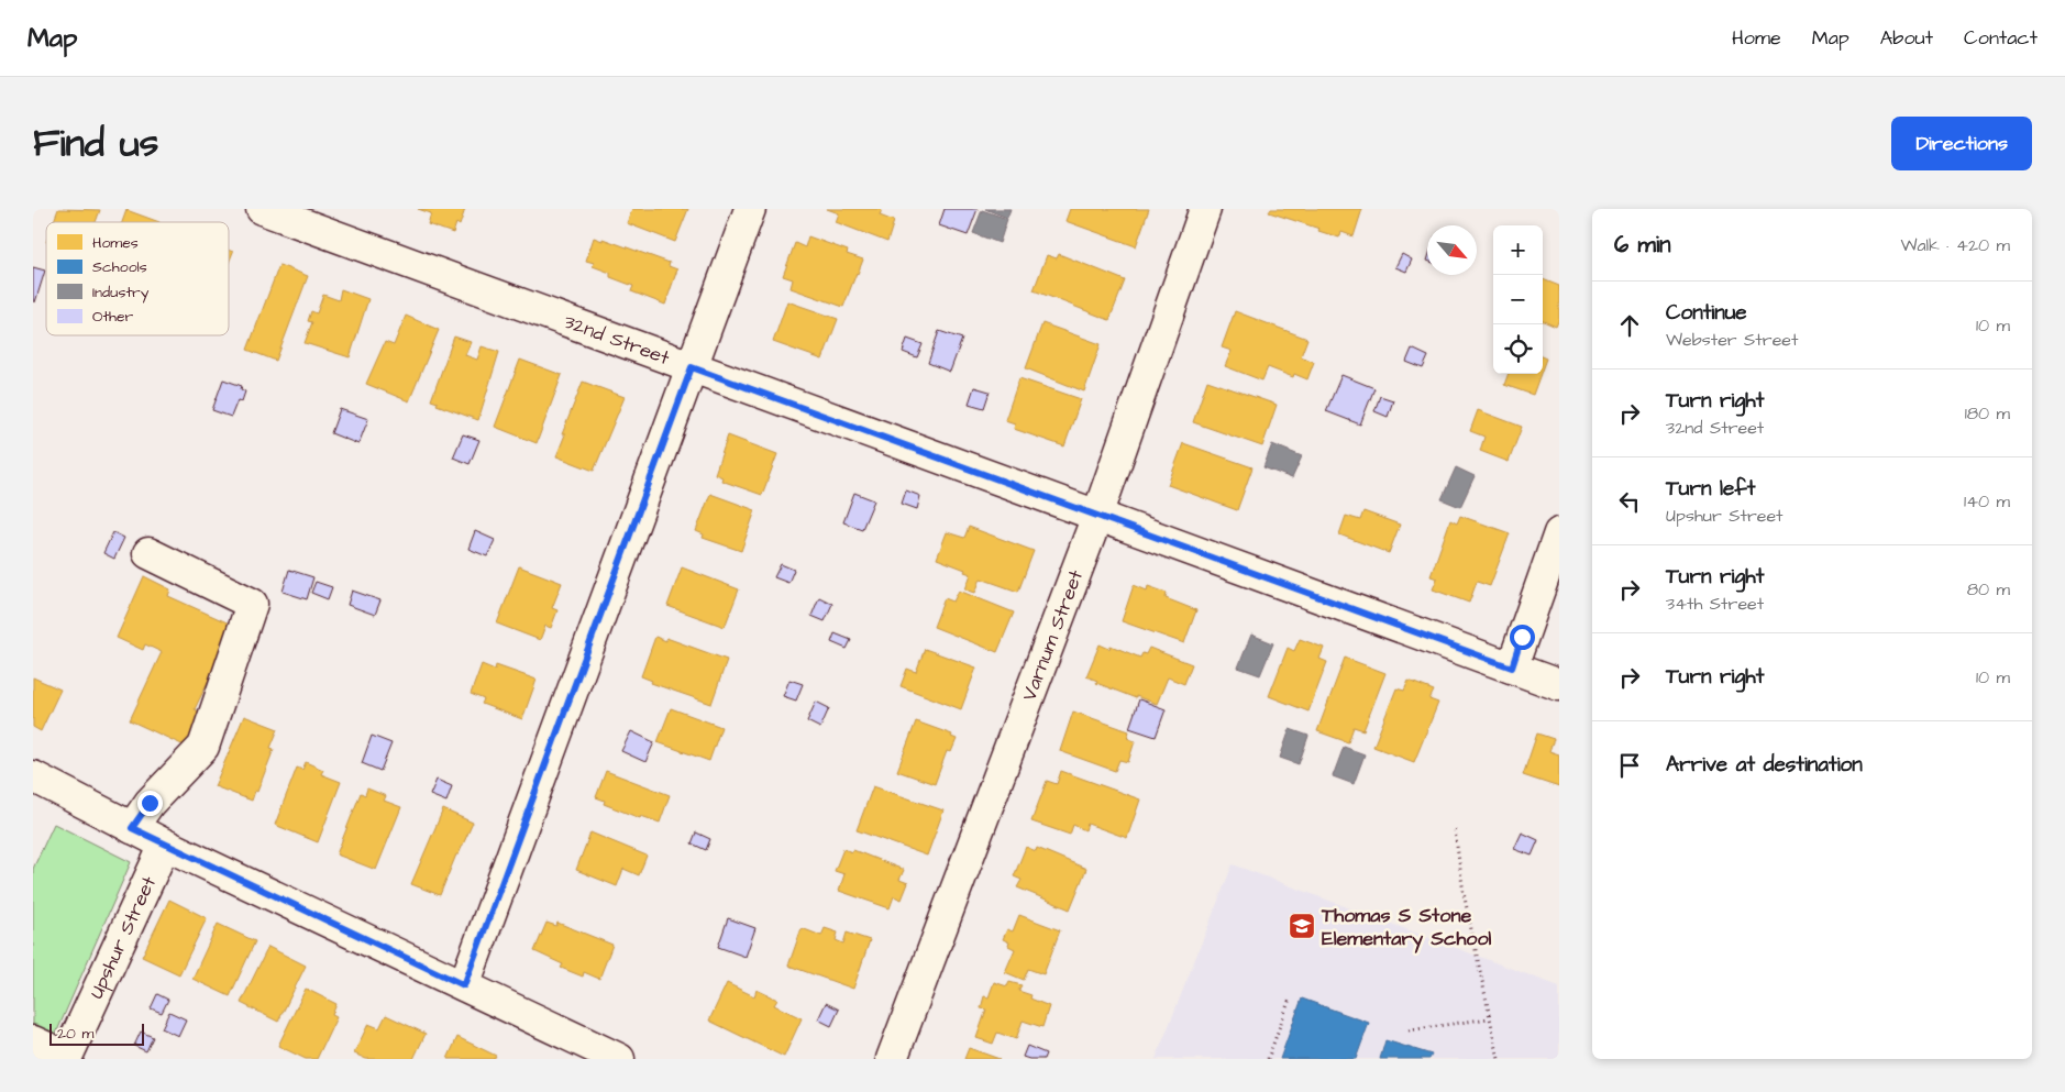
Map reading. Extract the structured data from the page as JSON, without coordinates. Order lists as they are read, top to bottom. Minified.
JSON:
{"streets":{"street":["32nd Street","Varnum Street","Upshur Street"]},"crossings":[["32nd Street","Varnum Street"]],"places":{"school or university":["Thomas S Stone Elementary School"]},"legend":["Homes","Schools","Industry","Other"],"scale_bar":"20 m","north":"bottom right","page":{"header":"Map","nav":["Home","Map","About","Contact"],"title":"Find us","buttons":"Directions","heading":["6 min","Walk · 420 m"],"map_buttons":["+","−"],"list":[["Continue","Webster Street","10 m"],["Turn right","32nd Street","180 m"],["Turn left","Upshur Street","140 m"],["Turn right","34th Street","80 m"],["Turn right","10 m"],"Arrive at destination"],"scale":"20 m"}}
